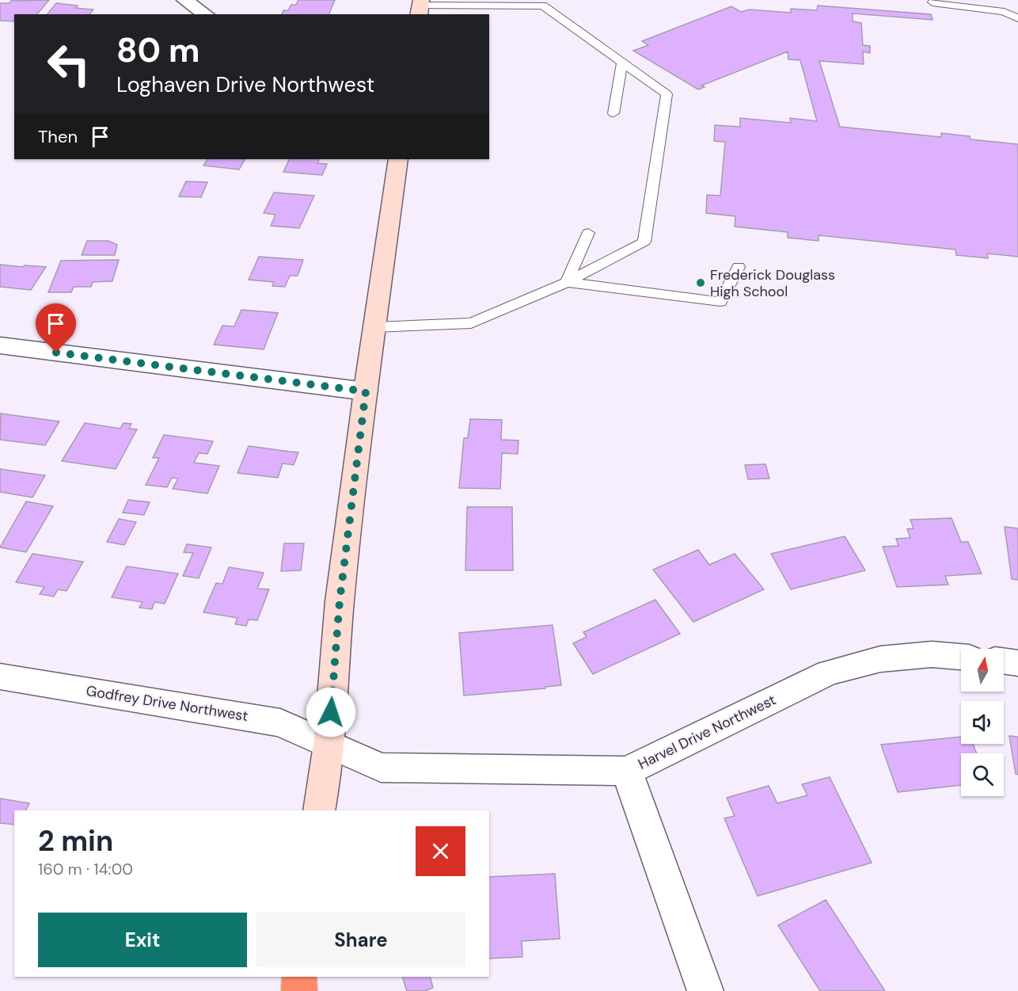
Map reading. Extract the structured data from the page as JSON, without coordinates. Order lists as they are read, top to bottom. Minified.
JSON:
{"streets":{"street":["Godfrey Drive Northwest","Harvel Drive Northwest"]},"crossings":[["Godfrey Drive Northwest","Harvel Drive Northwest"]],"places":["Frederick Douglass High School"],"north":"top","page":{"turn":["80 m","Loghaven Drive Northwest"],"then":"Then","heading":["2 min","160 m · 14:00"],"buttons":["Exit","Share"]}}
